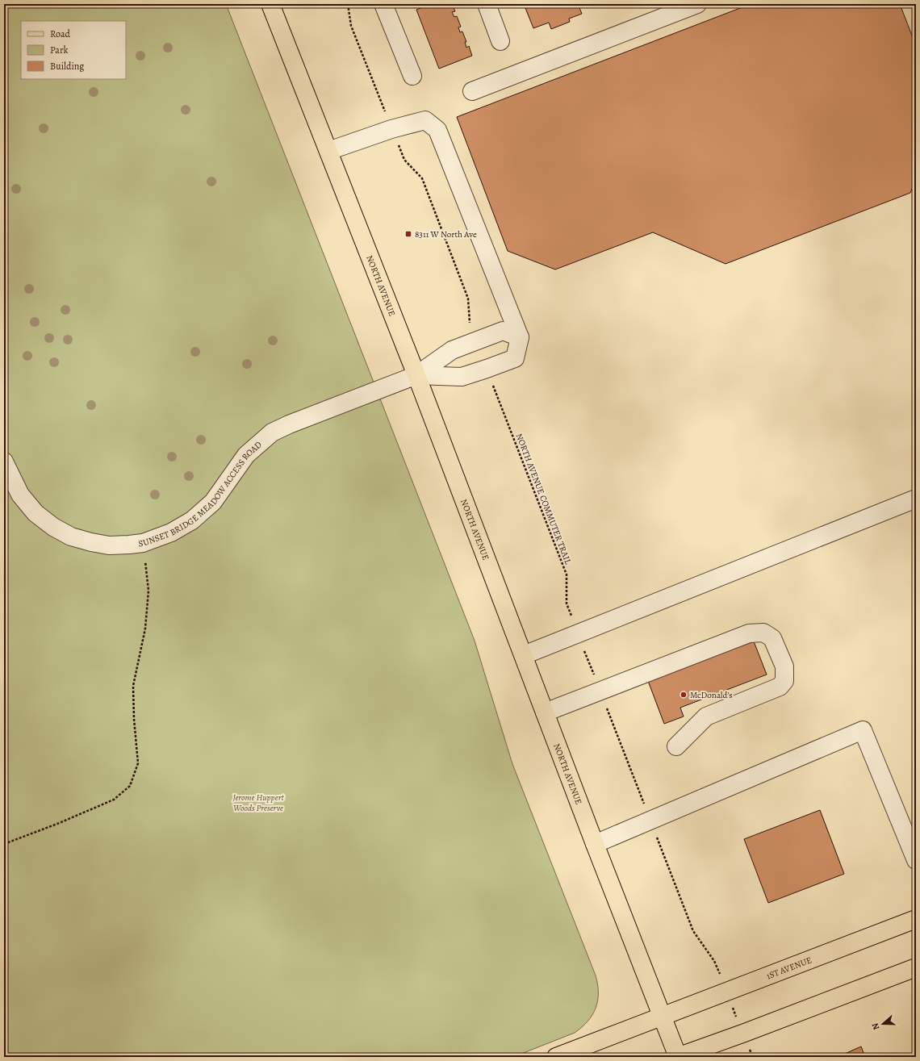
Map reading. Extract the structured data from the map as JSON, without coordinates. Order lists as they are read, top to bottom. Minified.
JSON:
{"streets":{"main road":["NORTH AVENUE","1ST AVENUE"],"lane":["SUNSET BRIDGE MEADOW ACCESS ROAD"],"path":["NORTH AVENUE COMMUTER TRAIL"]},"crossings":[["NORTH AVENUE","SUNSET BRIDGE MEADOW ACCESS ROAD"],["NORTH AVENUE","1ST AVENUE"]],"parks":["Jerome Huppert Woods Preserve"],"places":{"transit":["8311 W North Ave"],"other":["McDonald's"]},"legend":["Road","Park","Building"],"north":"left"}
